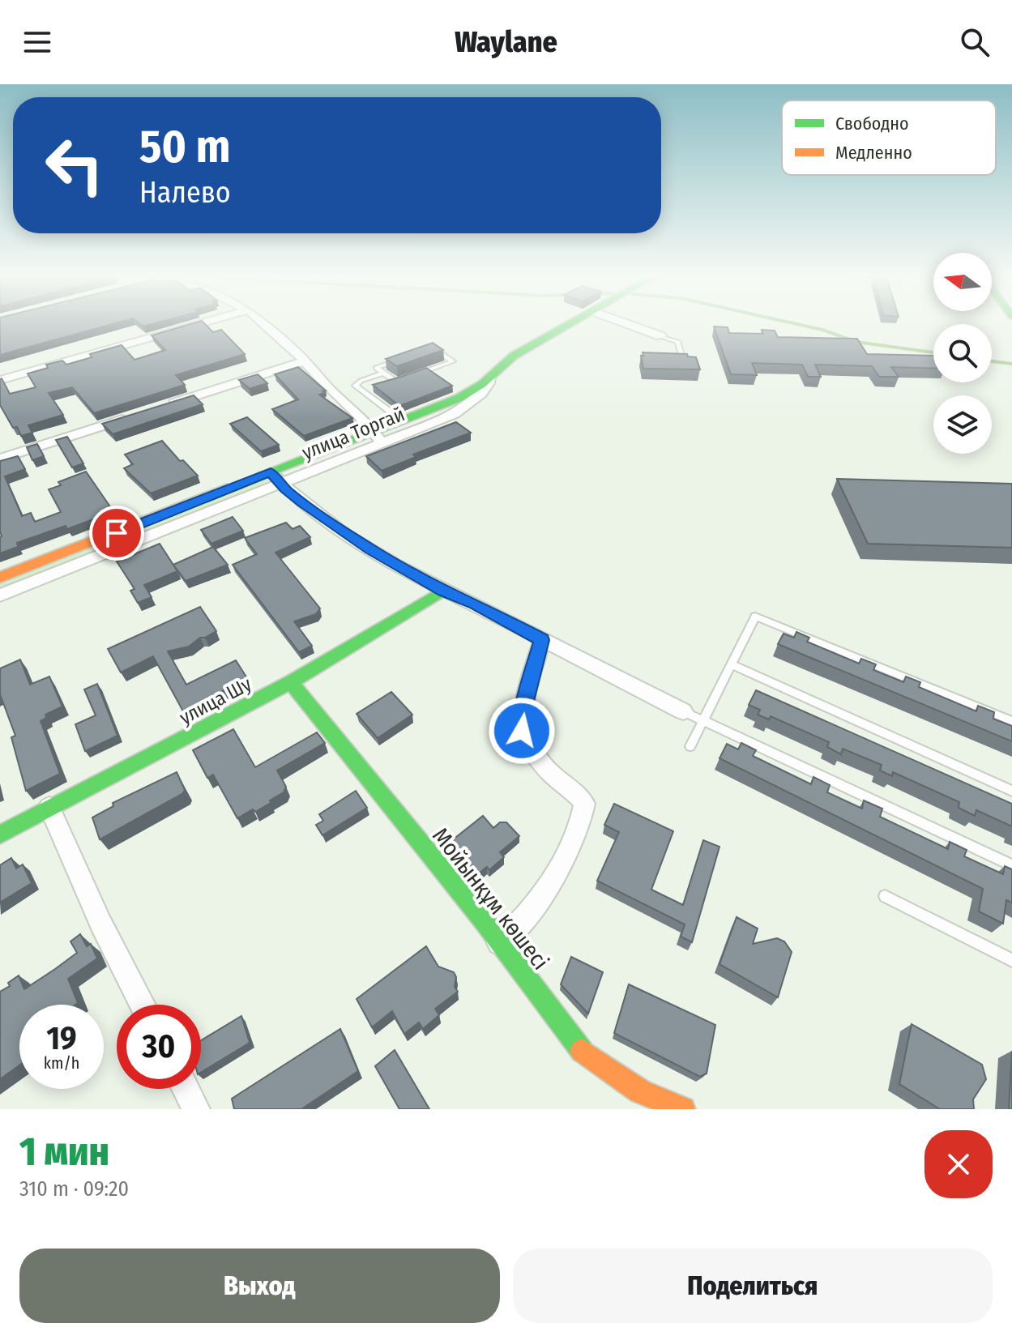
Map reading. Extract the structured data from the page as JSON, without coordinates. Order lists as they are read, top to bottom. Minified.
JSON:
{"streets":{"main road":["улица Торгай","улица Шу","Мойынқұм көшесі"]},"crossings":[["улица Шу","Мойынқұм көшесі"]],"legend":["Свободно","Медленно"],"north":"left","page":{"header":"Waylane","turn":["50 m","Налево"],"speed":"19 km/h","limit":"30","heading":["1 мин","310 m · 09:20"],"buttons":["Выход","Поделиться"]}}
